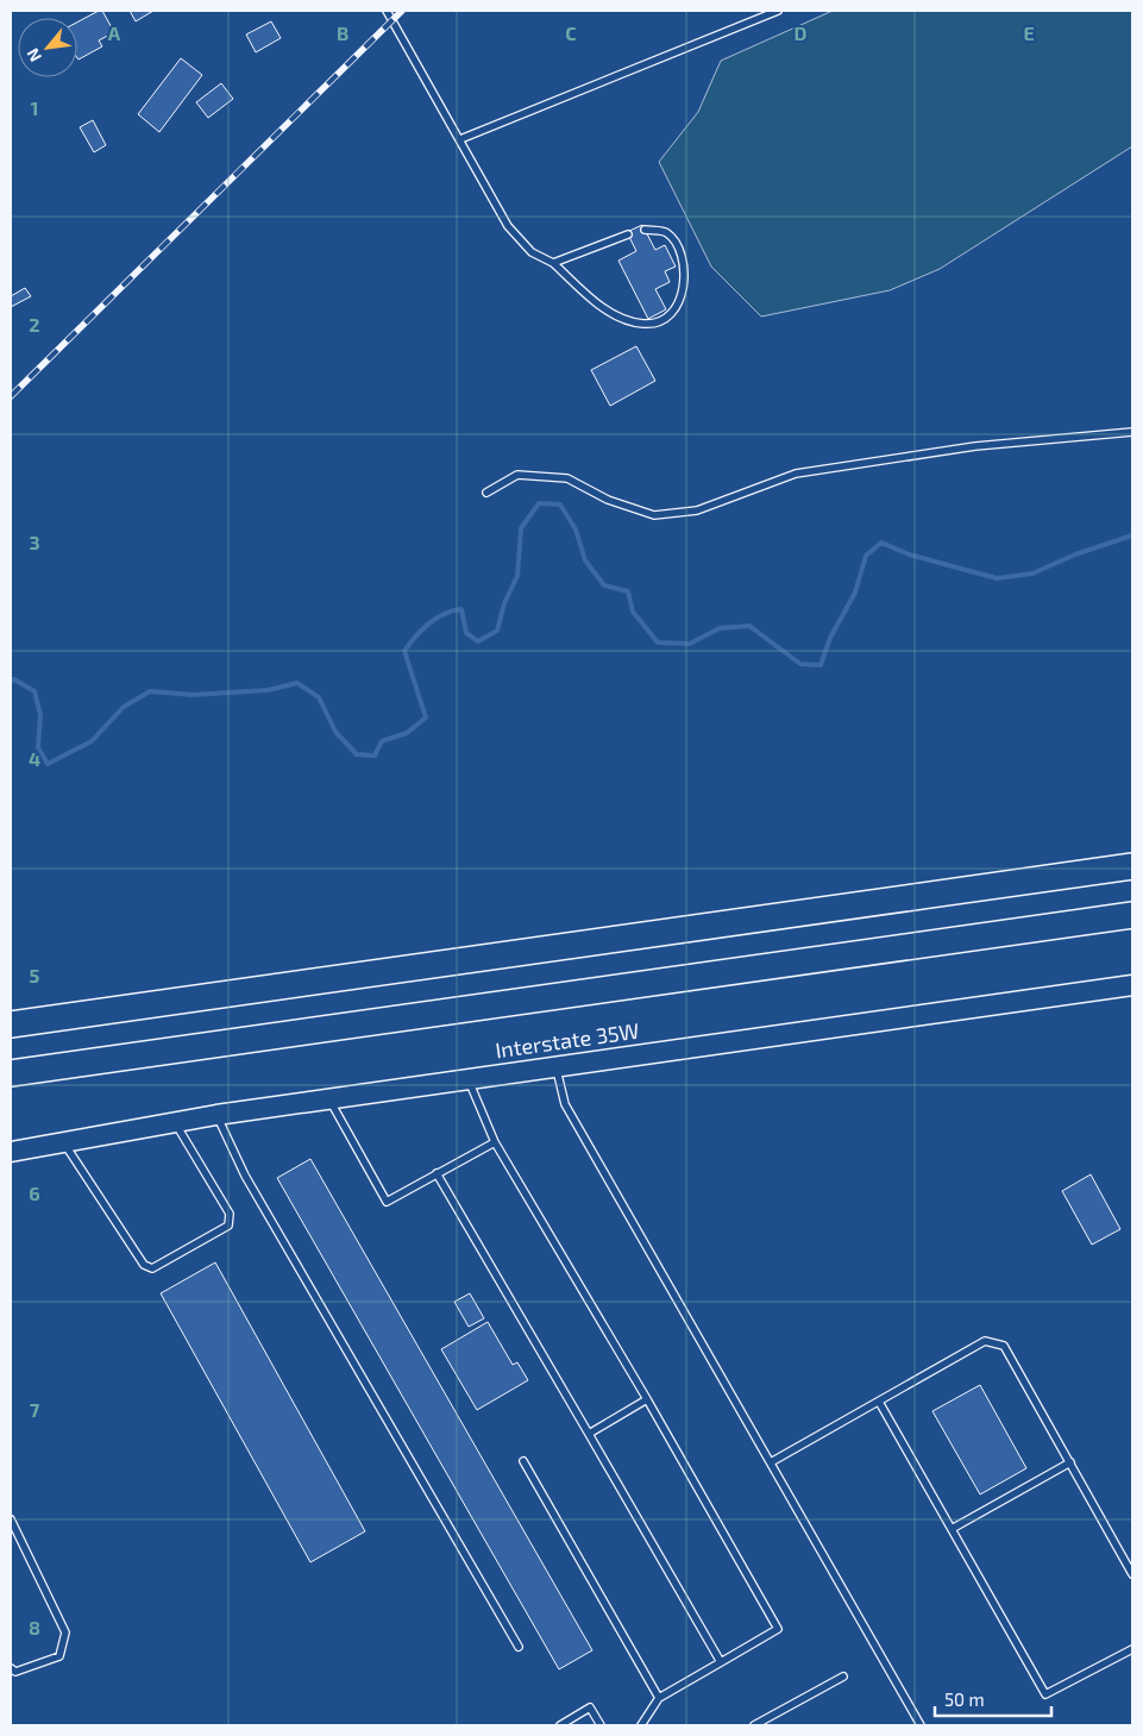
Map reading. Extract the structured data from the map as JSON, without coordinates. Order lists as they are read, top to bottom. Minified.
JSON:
{"streets":{"street":["Interstate 35W"]},"scale_bar":"50 m","north":"bottom left","grid":{"columns":["A","B","C","D","E"],"rows":["1","2","3","4","5","6","7","8"]}}
